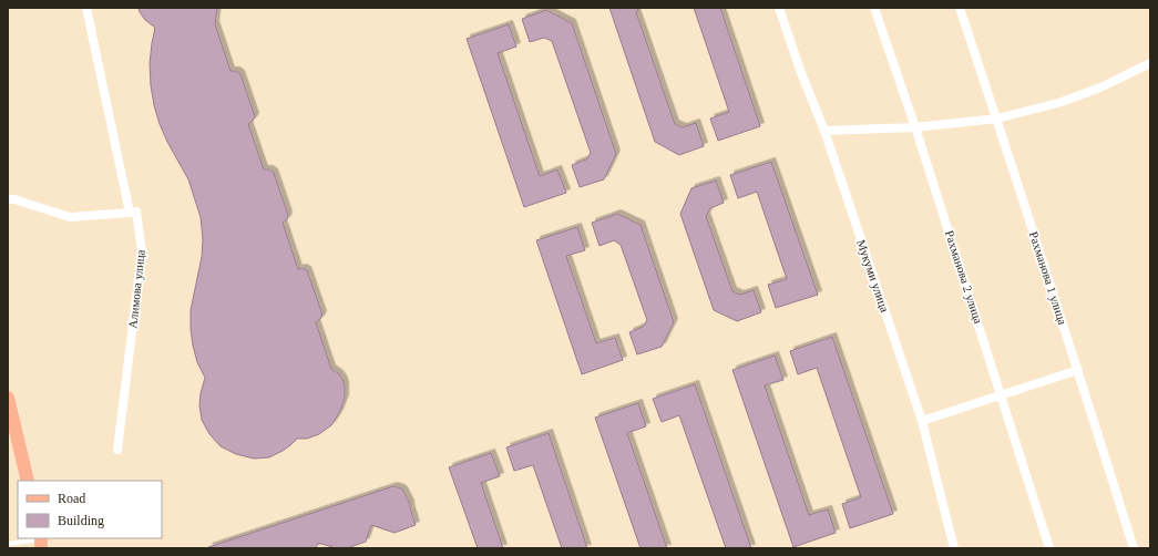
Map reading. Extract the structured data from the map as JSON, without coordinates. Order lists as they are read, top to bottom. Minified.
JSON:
{"streets":{"street":["Мукуми улица","Рахманова 2 улица","Рахманова 1 улица","Алимова улица"]},"legend":["Road","Building"]}
